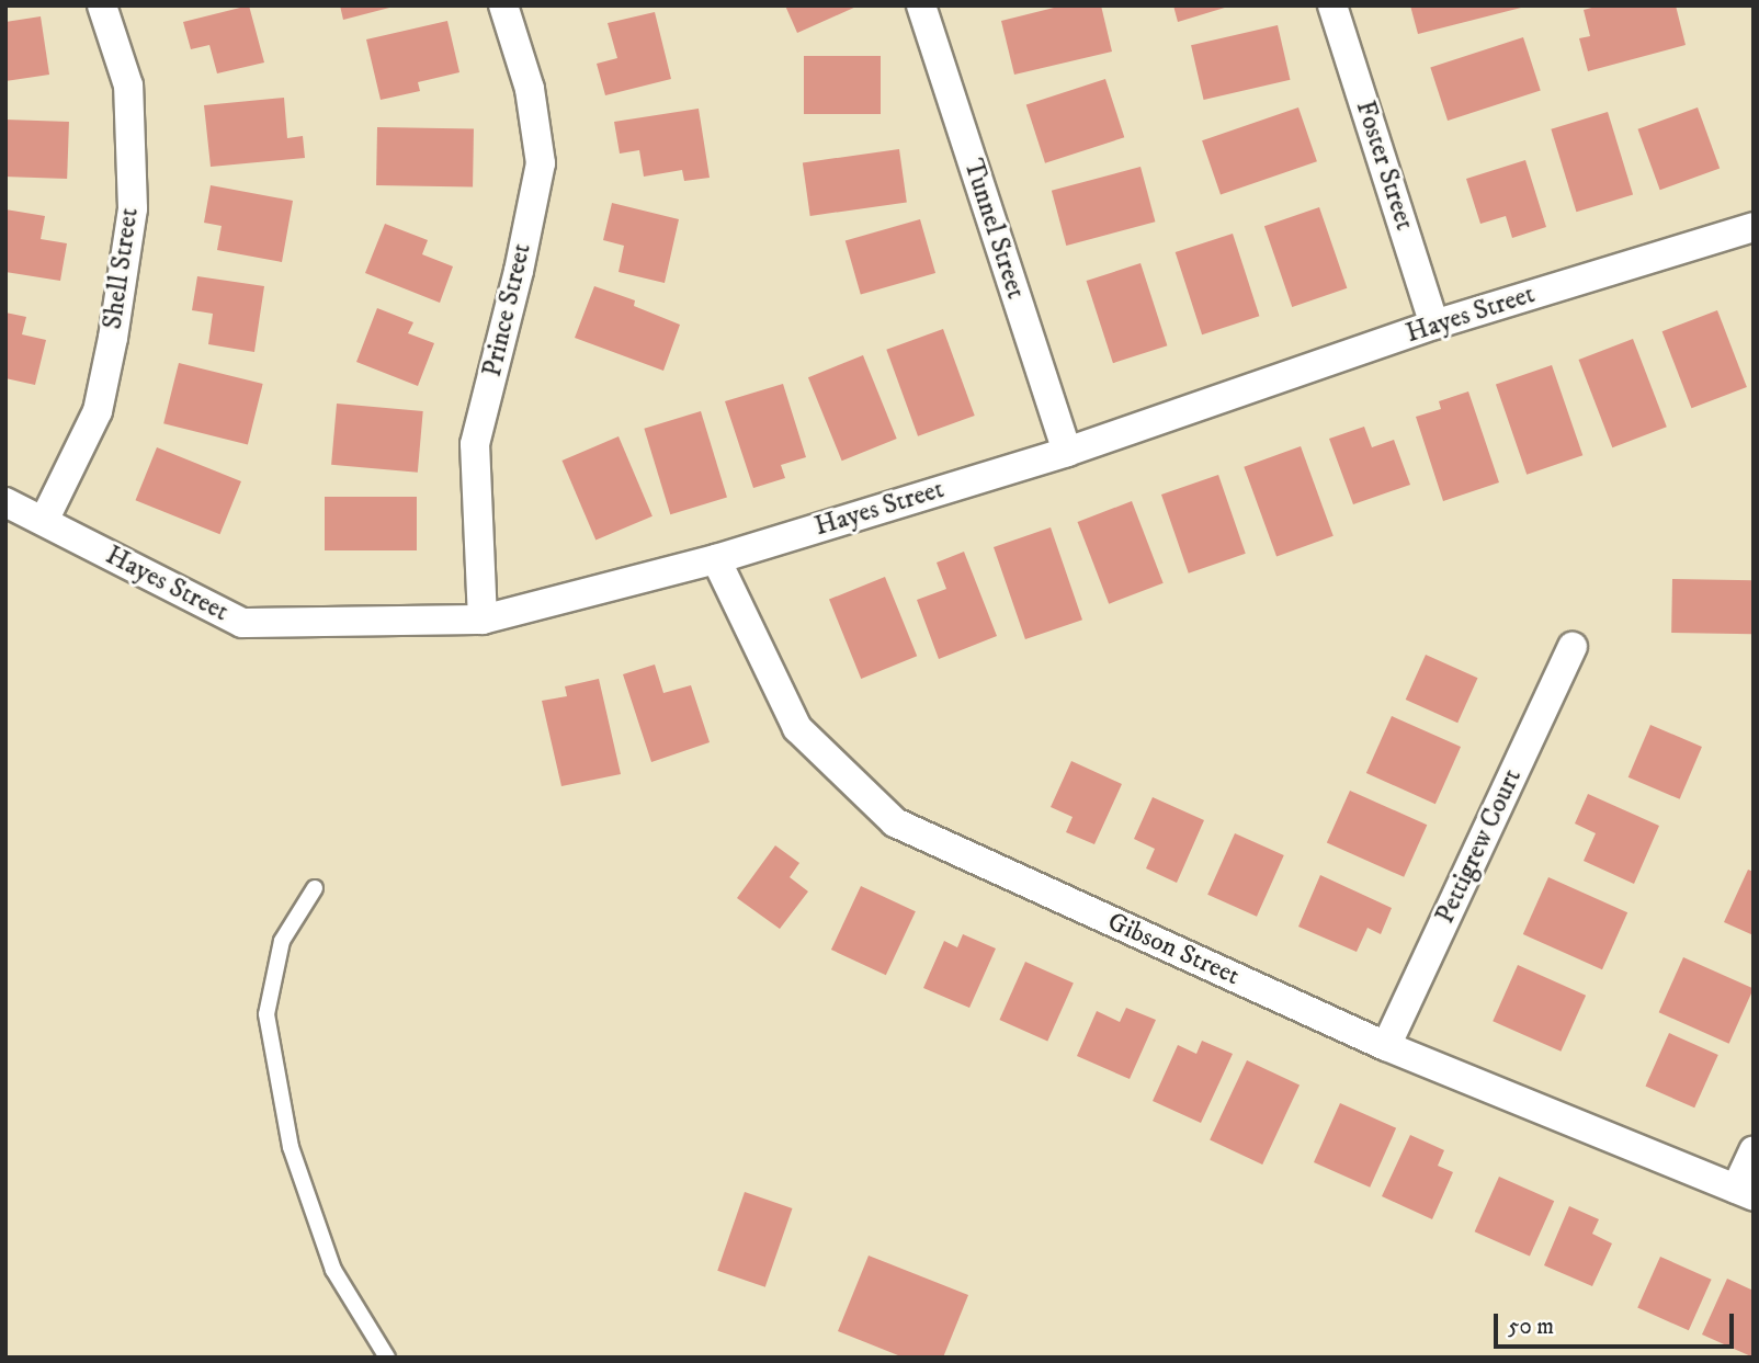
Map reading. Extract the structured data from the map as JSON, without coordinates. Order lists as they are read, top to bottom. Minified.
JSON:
{"streets":{"street":["Foster Street","Tunnel Street","Shell Street","Prince Street","Hayes Street","Pettigrew Court","Gibson Street"]},"crossings":[["Foster Street","Hayes Street"],["Tunnel Street","Hayes Street"],["Shell Street","Hayes Street"],["Prince Street","Hayes Street"],["Hayes Street","Gibson Street"],["Pettigrew Court","Gibson Street"]],"scale_bar":"50 m"}
